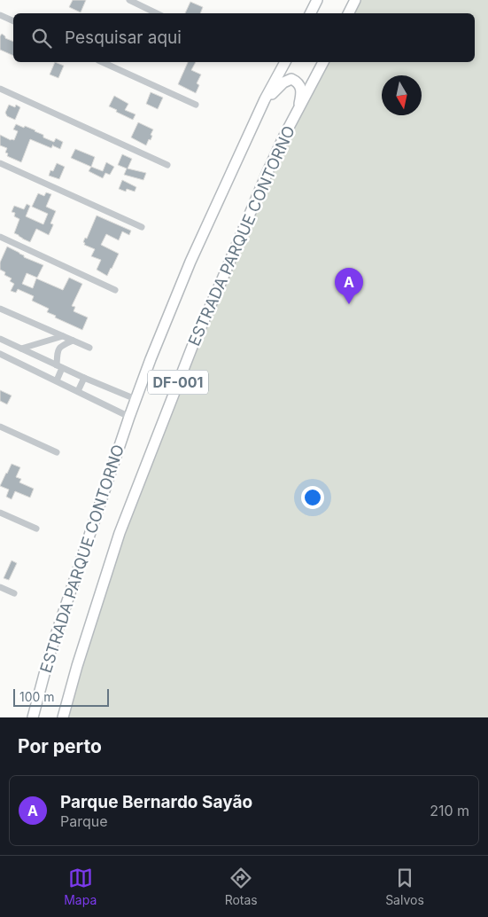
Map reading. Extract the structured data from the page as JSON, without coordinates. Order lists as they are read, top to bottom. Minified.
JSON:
{"streets":{"main road":["ESTRADA PARQUE CONTORNO","DF-001"]},"scale_bar":"100 m","north":"bottom","page":{"search":"Pesquisar aqui","pins":"A","scale":"100 m","heading":"Por perto","list":[{"mark":"A","name":"Parque Bernardo Sayão","note":"Parque","value":"210 m"}],"nav":["Mapa","Rotas","Salvos"]}}
